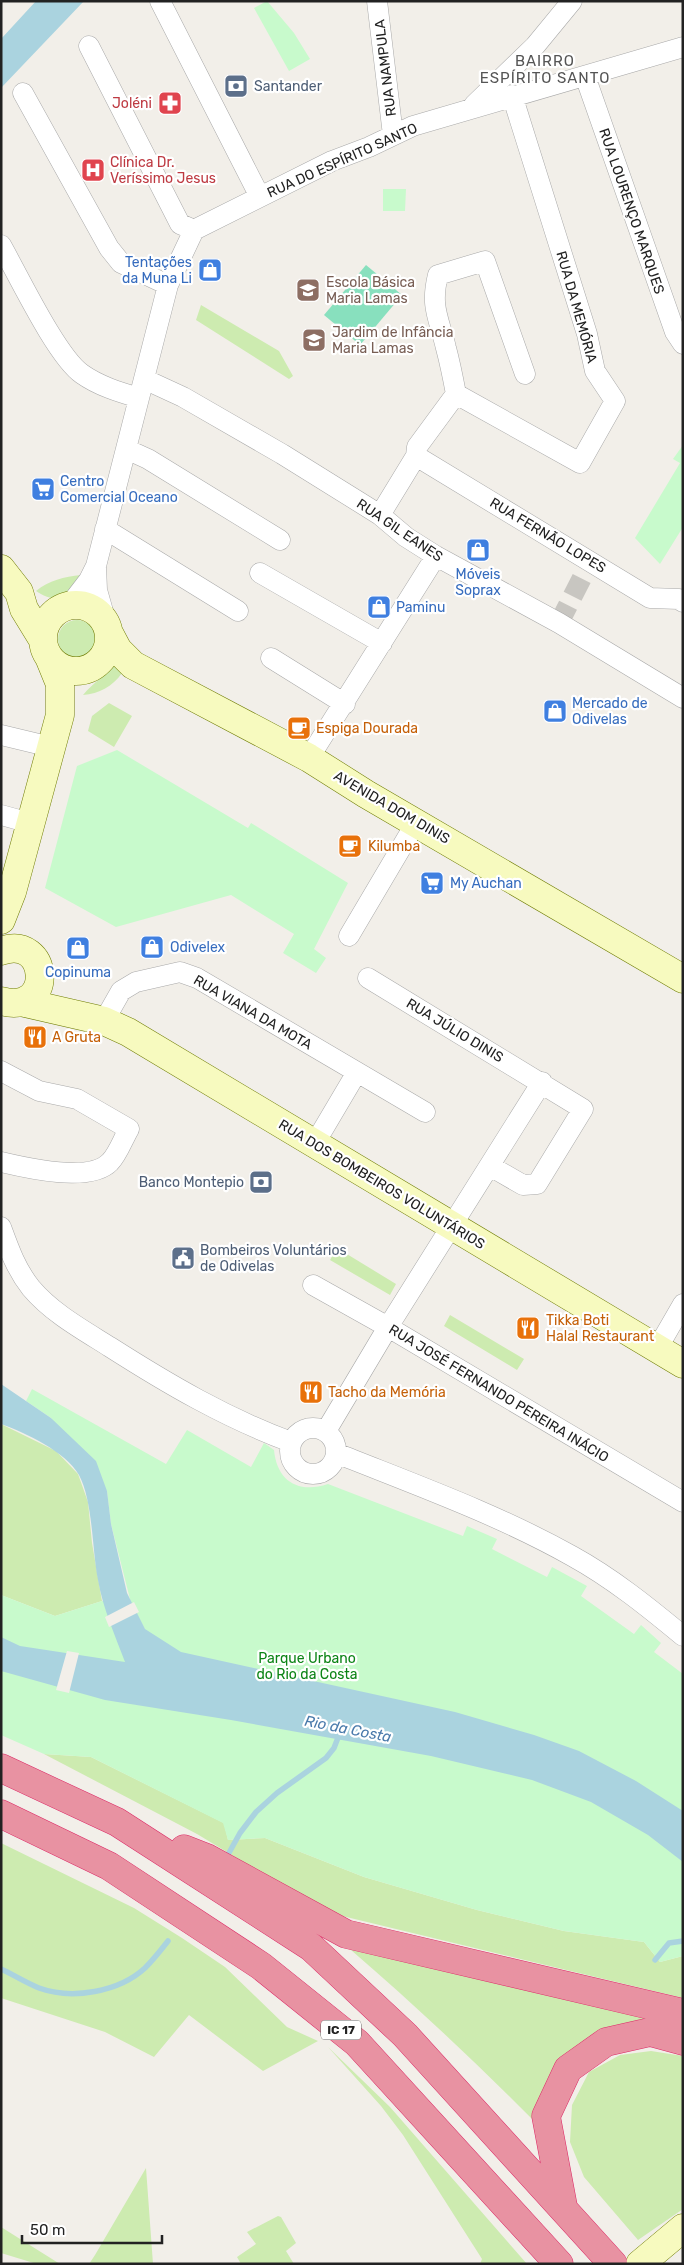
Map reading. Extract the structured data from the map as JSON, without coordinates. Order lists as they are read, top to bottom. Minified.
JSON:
{"streets":{"highway":["IC 17"],"street":["RUA NAMPULA","RUA DO ESPÍRITO SANTO","RUA LOURENÇO MARQUES","RUA DA MEMÓRIA","RUA GIL EANES","RUA FERNÃO LOPES","AVENIDA DOM DINIS","RUA VIANA DA MOTA","RUA JÚLIO DINIS","RUA DOS BOMBEIROS VOLUNTÁRIOS","RUA JOSÉ FERNANDO PEREIRA INÁCIO"]},"crossings":[["RUA NAMPULA","RUA DO ESPÍRITO SANTO"],["RUA DO ESPÍRITO SANTO","RUA LOURENÇO MARQUES"],["RUA DO ESPÍRITO SANTO","RUA DA MEMÓRIA"],["RUA VIANA DA MOTA","RUA DOS BOMBEIROS VOLUNTÁRIOS"]],"districts":["BAIRRO ESPÍRITO SANTO"],"water":["Rio da Costa"],"parks":["Parque Urbano do Rio da Costa"],"places":{"bank":["Santander","Banco Montepio"],"pharmacy":["Joléni"],"hospital":["Clínica Dr. Veríssimo Jesus"],"shop":["Tentações da Muna Li","Móveis Soprax","Paminu","Mercado de Odivelas","Odivelex","Copinuma"],"school or university":["Escola Básica Maria Lamas","Jardim de Infância Maria Lamas"],"supermarket":["Centro Comercial Oceano","My Auchan"],"cafe":["Espiga Dourada","Kilumba"],"restaurant":["A Gruta","Tikka Boti Halal Restaurant","Tacho da Memória"],"public building":["Bombeiros Voluntários de Odivelas"]},"scale_bar":"50 m"}
